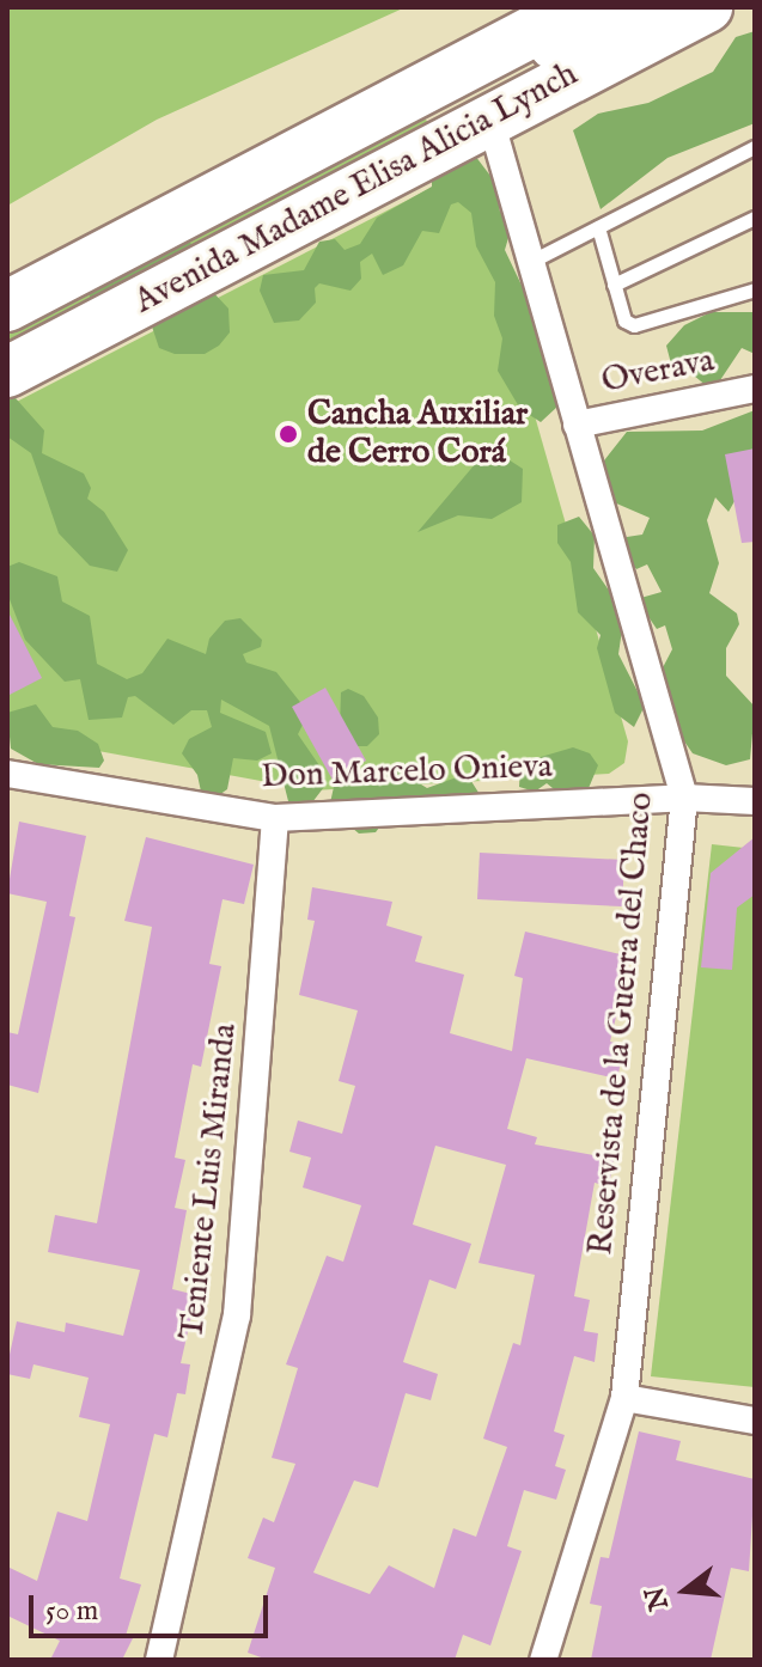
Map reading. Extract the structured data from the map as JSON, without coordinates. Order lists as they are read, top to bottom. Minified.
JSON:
{"streets":{"highway":["Avenida Madame Elisa Alicia Lynch"],"street":["Overava","Don Marcelo Onieva","Reservista de la Guerra del Chaco","Teniente Luis Miranda"]},"crossings":[["Avenida Madame Elisa Alicia Lynch","Reservista de la Guerra del Chaco"],["Overava","Reservista de la Guerra del Chaco"],["Don Marcelo Onieva","Reservista de la Guerra del Chaco"],["Don Marcelo Onieva","Teniente Luis Miranda"]],"places":["Cancha Auxiliar de Cerro Corá"],"scale_bar":"50 m","north":"left"}
